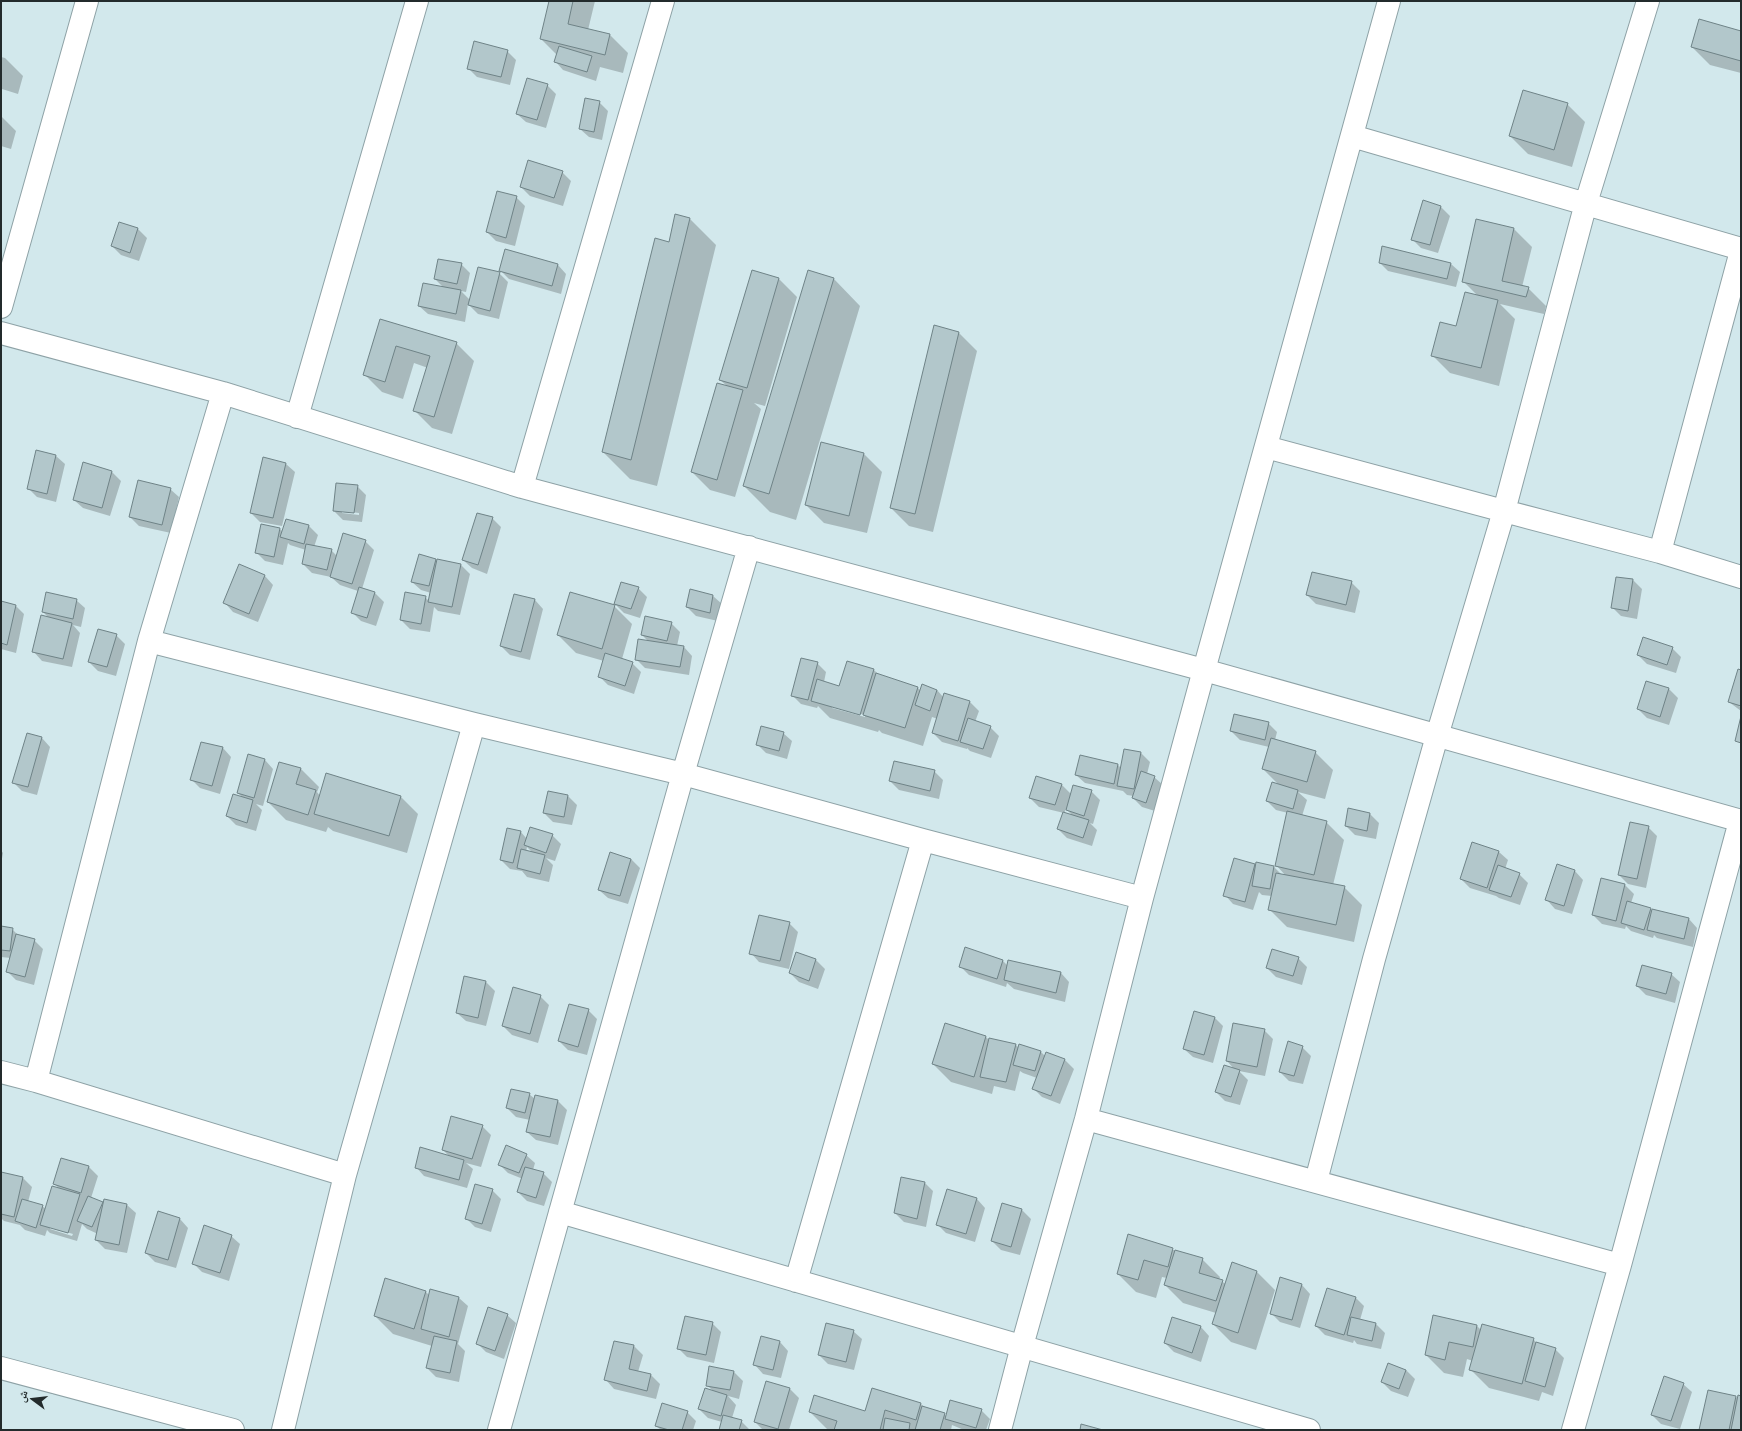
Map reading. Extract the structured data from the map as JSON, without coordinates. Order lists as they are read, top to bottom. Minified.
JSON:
{"north":"left"}
